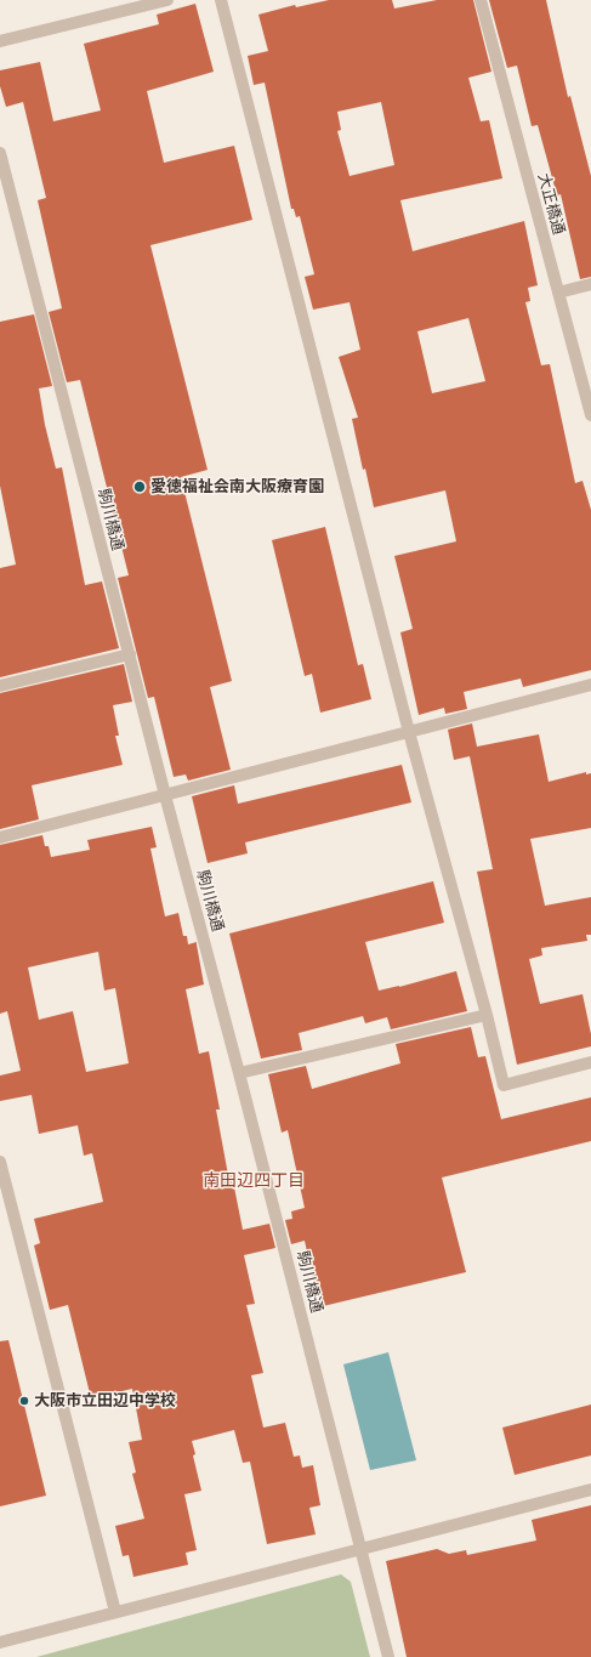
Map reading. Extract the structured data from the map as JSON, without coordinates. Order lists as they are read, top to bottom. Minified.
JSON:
{"streets":{"street":["大正橋通","駒川橋通"]},"districts":["南田辺四丁目"],"places":["愛徳福祉会南大阪療育園","大阪市立田辺中学校"]}
